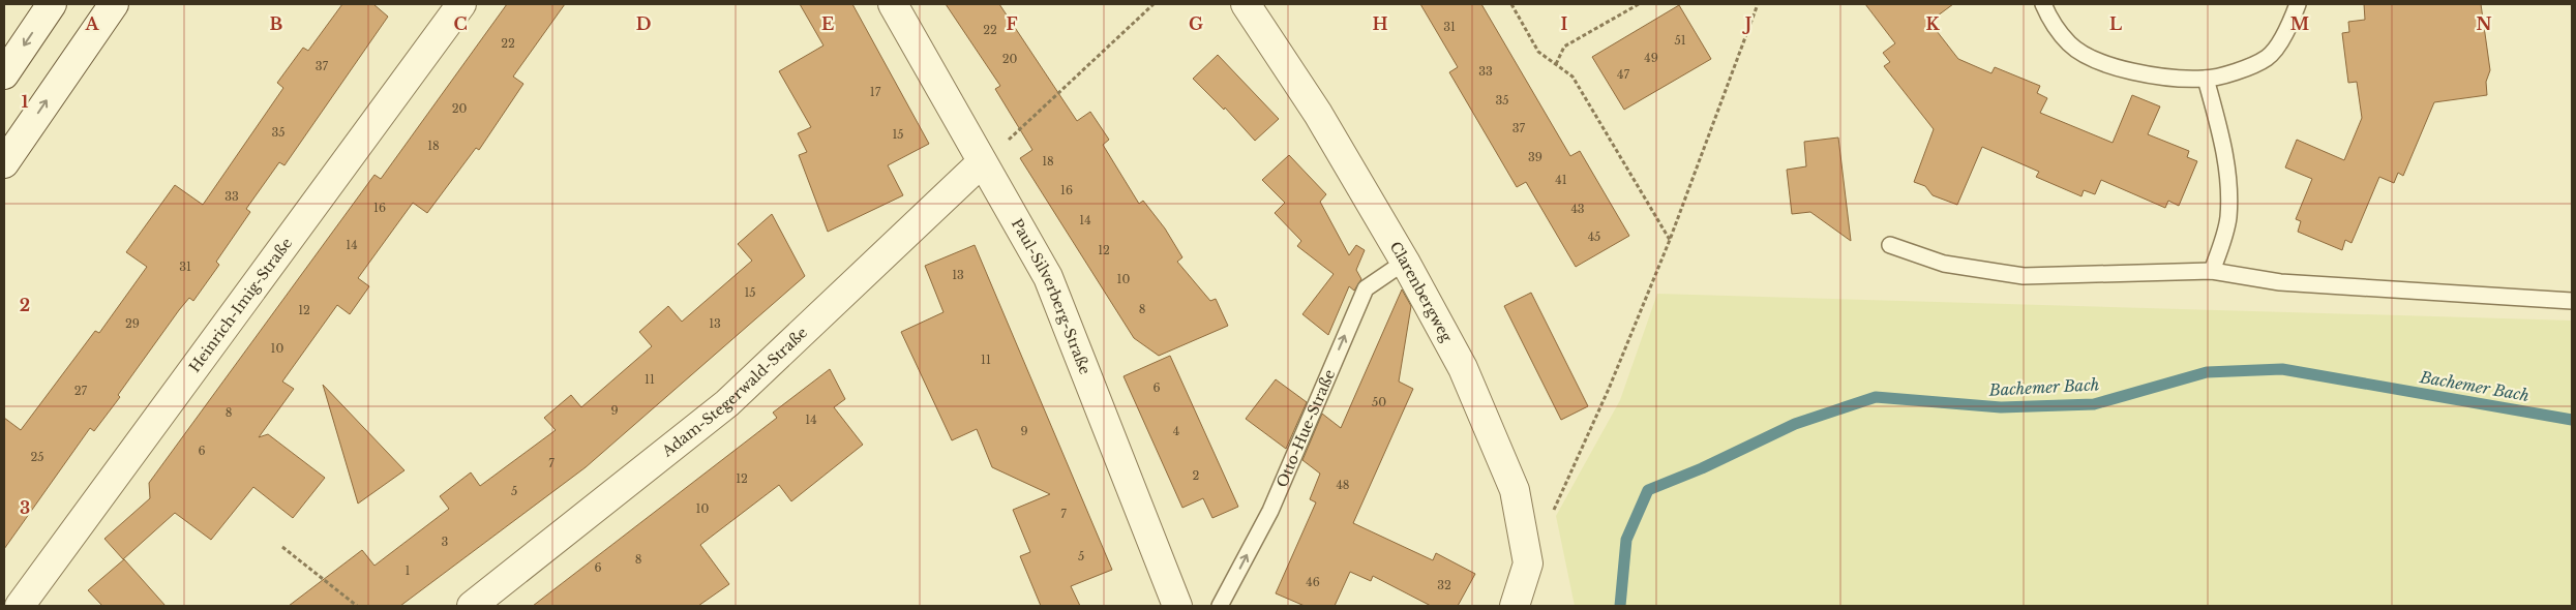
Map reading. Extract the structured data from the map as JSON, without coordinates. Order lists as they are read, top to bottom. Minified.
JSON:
{"streets":{"street":["Clarenbergweg","Paul-Silverberg-Straße","Heinrich-Imig-Straße","Adam-Stegerwald-Straße"],"lane":["Otto-Hue-Straße"]},"crossings":[["Clarenbergweg","Otto-Hue-Straße"],["Paul-Silverberg-Straße","Adam-Stegerwald-Straße"]],"one_way":["Otto-Hue-Straße"],"water":["Bachemer Bach"],"house_numbers":["31","22","51","22","49","20","37","33","47","17","35","20","37","35","15","18","39","18","41","16","33","16","43","14","45","14","12","31","13","10","15","8","12","29","13","10","11","11","6","27","50","9","8","14","9","4","6","25","7","2","12","48","5","10","7","3","5","8","6","1","46","32"],"grid":{"columns":["A","B","C","D","E","F","G","H","I","J","K","L","M","N"],"rows":["1","2","3"]}}
